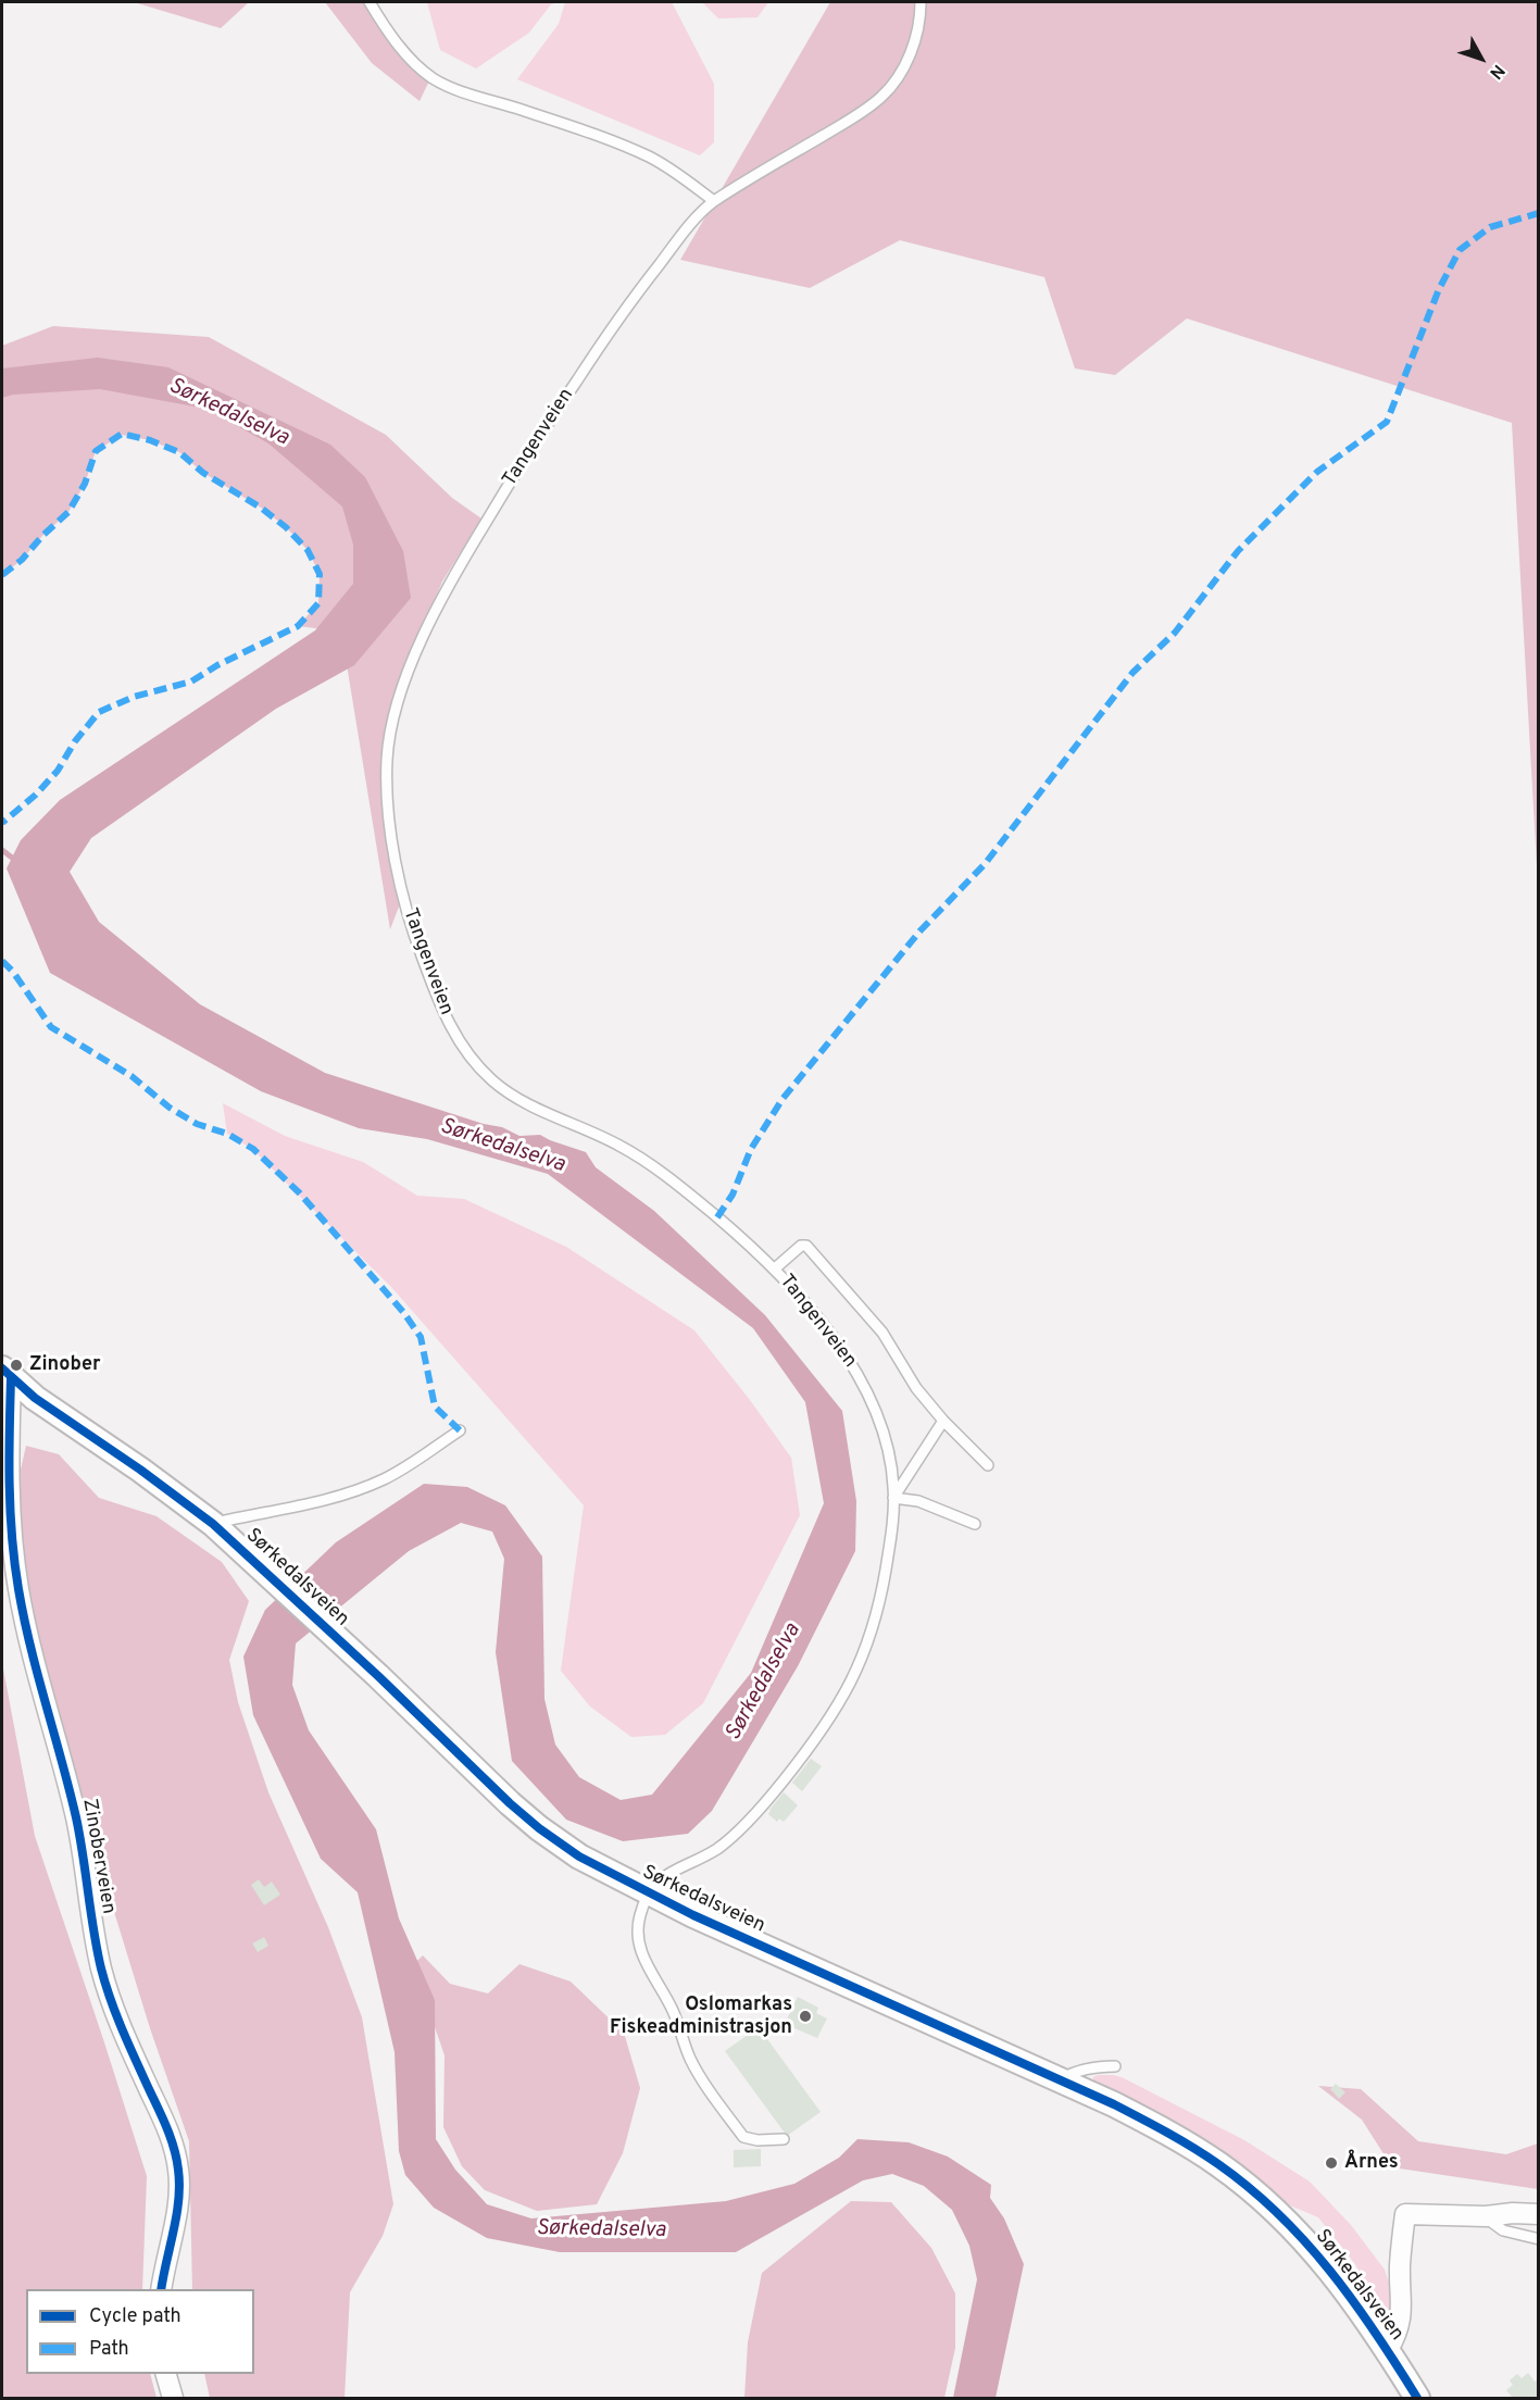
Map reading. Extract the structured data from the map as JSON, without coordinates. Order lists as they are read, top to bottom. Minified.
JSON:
{"streets":{"street":["Sørkedalsveien","Zinoberveien"],"lane":["Tangenveien"]},"crossings":[["Tangenveien","Sørkedalsveien"],["Sørkedalsveien","Zinoberveien"]],"water":["Sørkedalselva"],"places":["Zinober","Oslomarkas Fiskeadministrasjon","Årnes"],"legend":["Cycle path","Path"],"north":"bottom right"}
